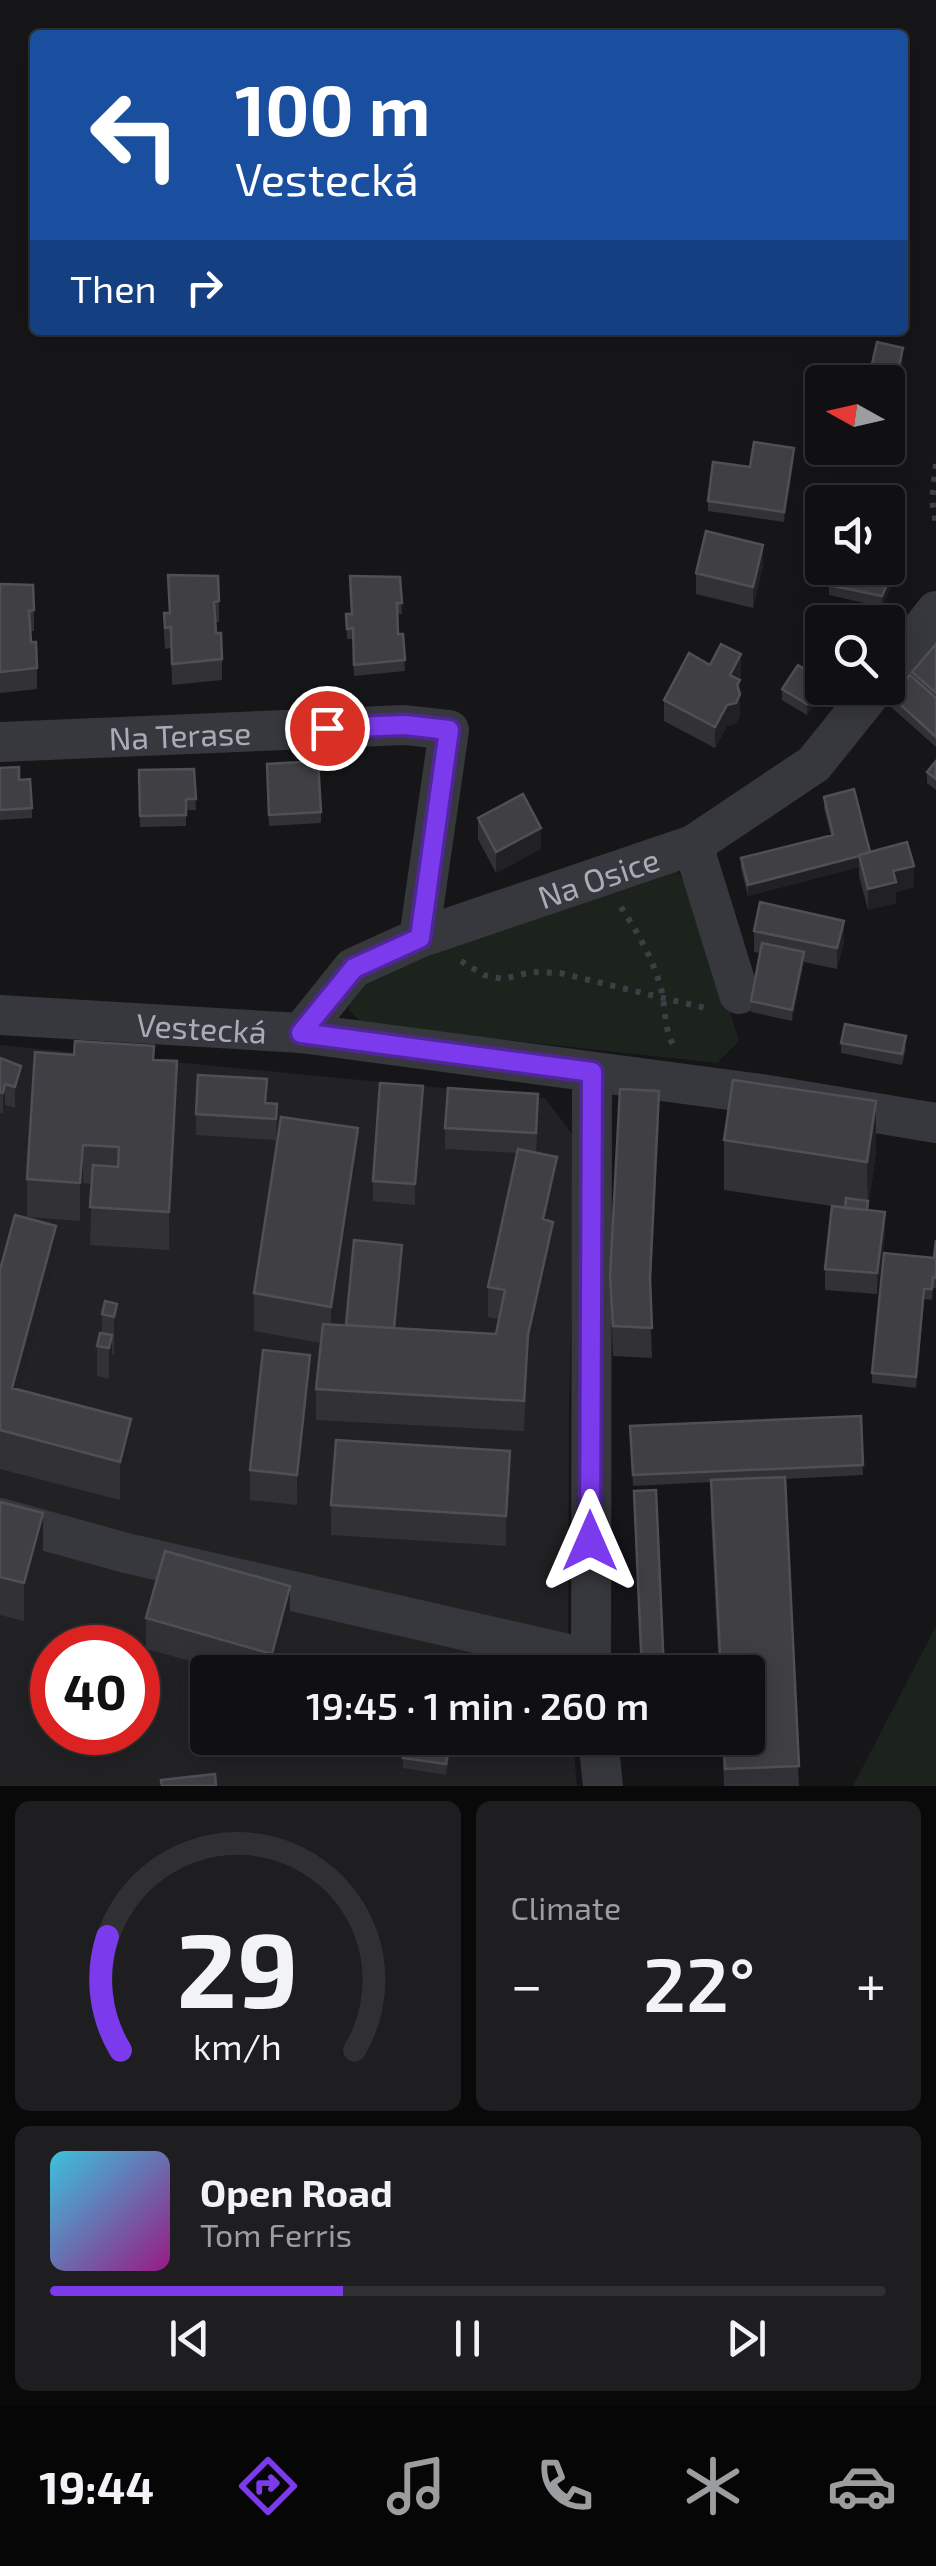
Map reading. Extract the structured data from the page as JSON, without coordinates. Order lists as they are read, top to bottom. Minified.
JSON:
{"streets":{"street":["Na Terase","Na Osice","Vestecká"]},"crossings":[["Na Terase","Na Osice"],["Na Osice","Vestecká"]],"north":"left","page":{"turn":["100 m","Vestecká"],"then":"Then","limit":"40","trip":"19:45 · 1 min · 260 m","tile":"Climate","heat":["−","22°","+"],"song":["Open Road","Tom Ferris"],"tabs":"19:44","gauge":["29","km/h"]}}
